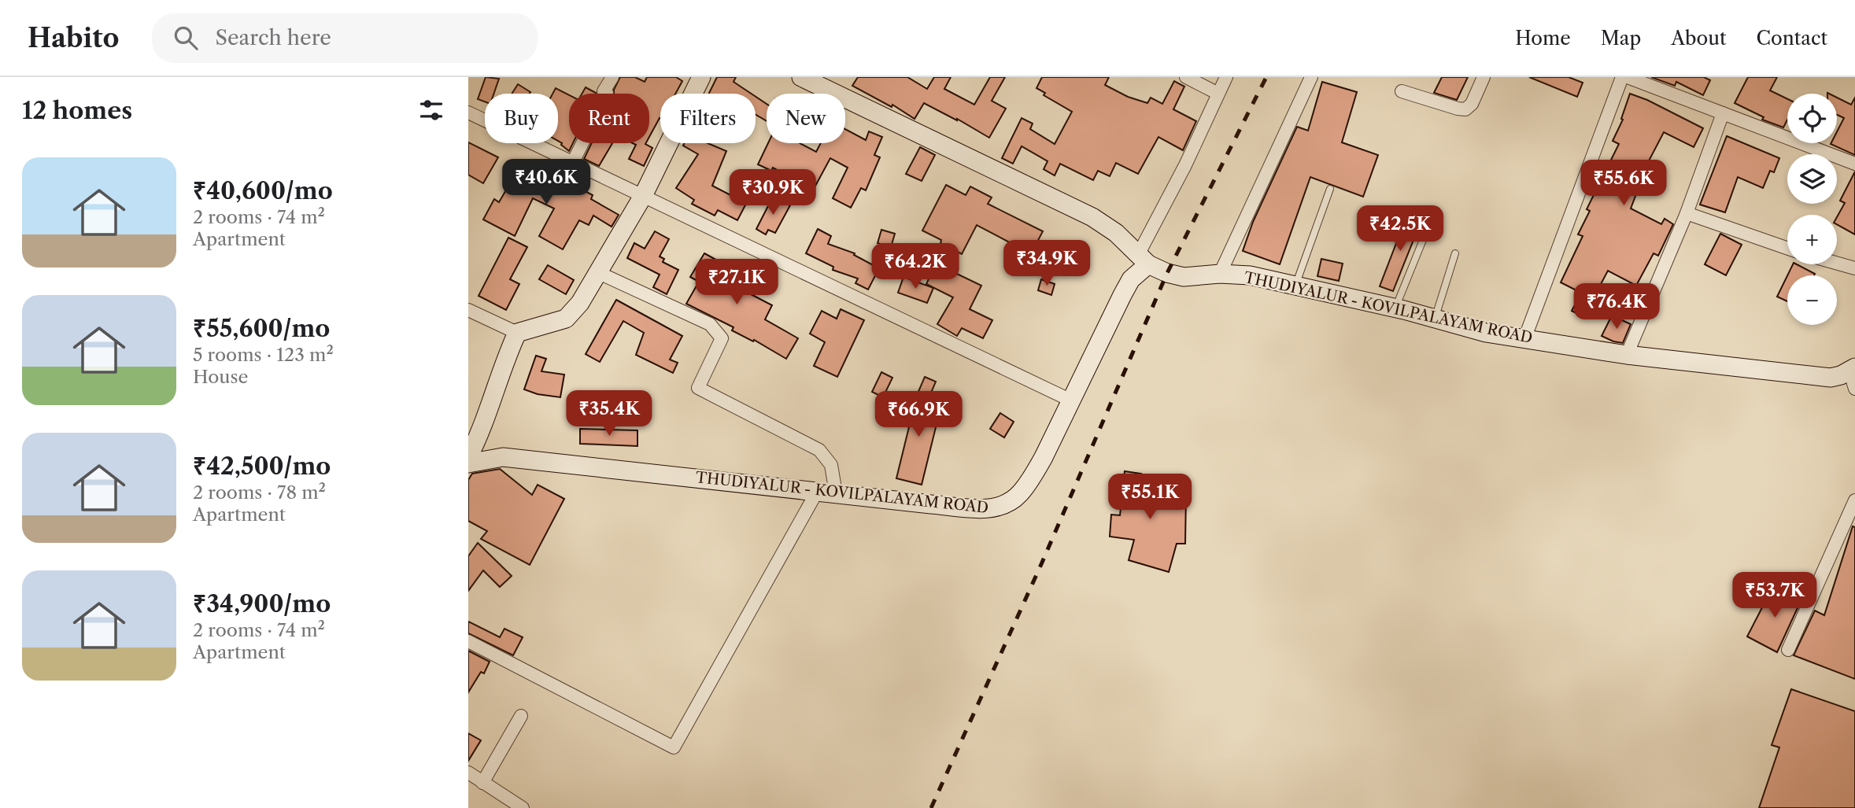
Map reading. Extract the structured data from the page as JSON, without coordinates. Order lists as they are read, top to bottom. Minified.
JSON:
{"streets":{"main road":["THUDIYALUR - KOVILPALAYAM ROAD"]},"page":{"header":"Habito","search":"Search here","nav":["Home","Map","About","Contact"],"heading":"12 homes","map_buttons":["+","−"],"chip":["Buy","Rent","Filters","New"],"list":[{"name":"₹40,600/mo","note":"2 rooms · 74 m² · Apartment"},{"name":"₹55,600/mo","note":"5 rooms · 123 m² · House"},{"name":"₹42,500/mo","note":"2 rooms · 78 m² · Apartment"},{"name":"₹34,900/mo","note":"2 rooms · 74 m² · Apartment"}],"price":["₹40.6K","₹55.6K","₹30.9K","₹42.5K","₹34.9K","₹64.2K","₹27.1K","₹76.4K","₹35.4K","₹66.9K","₹55.1K","₹53.7K"]}}
